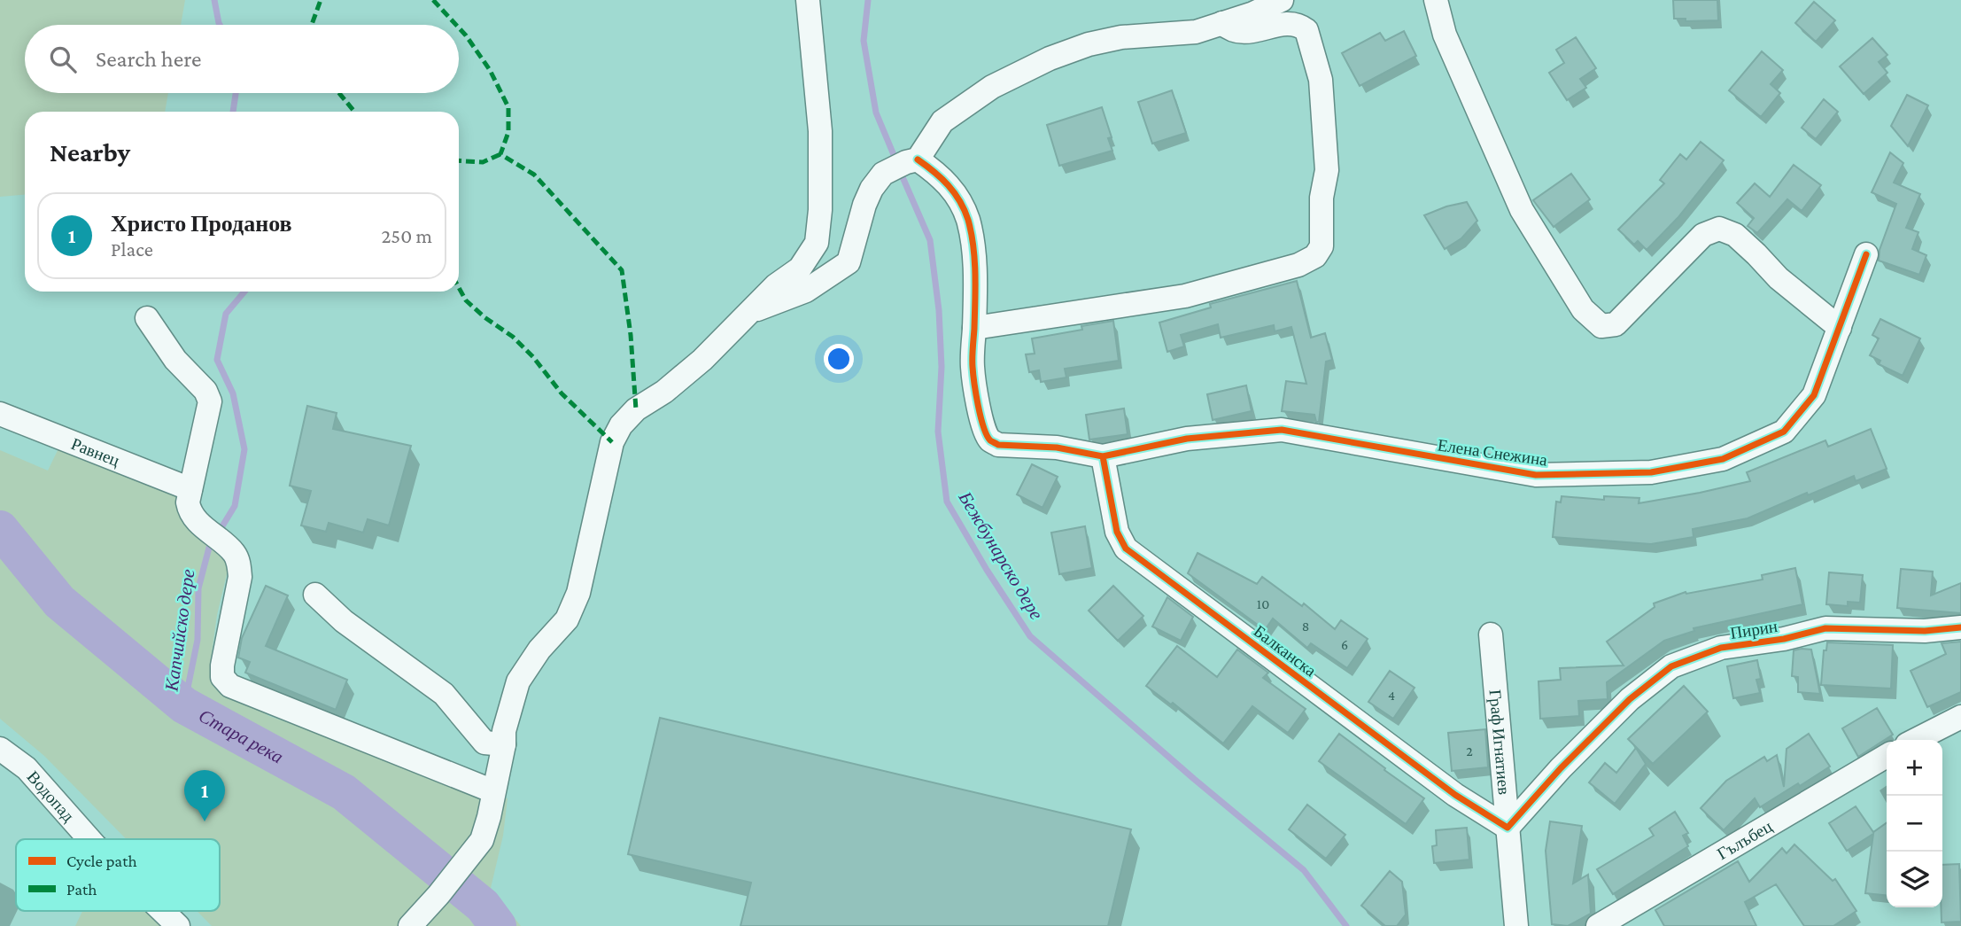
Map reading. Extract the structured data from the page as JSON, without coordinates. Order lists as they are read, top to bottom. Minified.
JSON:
{"streets":{"street":["Равнец","Елена Снежина","Пирин","Балканска","Граф Игнатиев","Водопад","Гълъбец"]},"crossings":[["Елена Снежина","Балканска"],["Пирин","Балканска"],["Пирин","Граф Игнатиев"],["Балканска","Граф Игнатиев"]],"water":["Бежбунарско дере","Капчийско дере","Стара река"],"house_numbers":["10","8","6","4","2"],"legend":["Cycle path","Path"],"page":{"search":"Search here","heading":"Nearby","list":[{"mark":"1","name":"Христо Проданов","note":"Place","value":"250 m"}],"map_buttons":["+","−"],"pins":"1"}}
